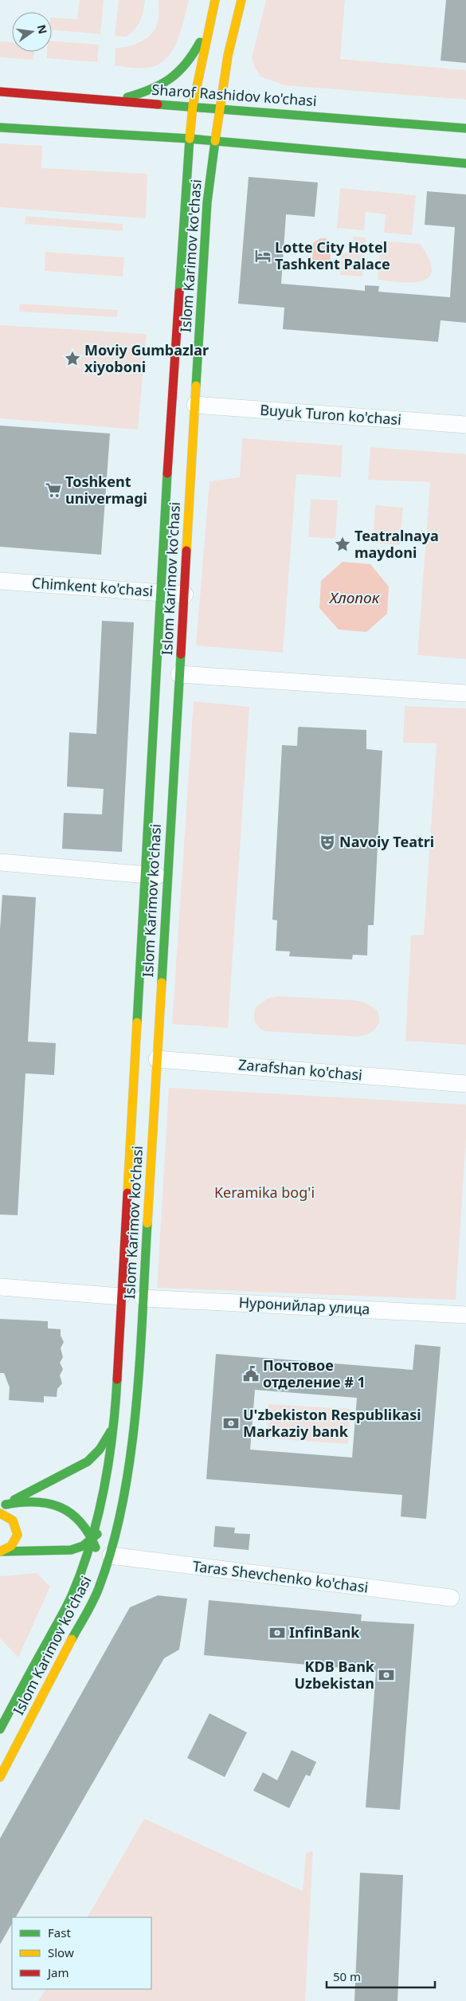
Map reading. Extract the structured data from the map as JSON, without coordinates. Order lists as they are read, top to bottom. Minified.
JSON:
{"streets":{"main road":["Sharof Rashidov ko'chasi","Islom Karimov ko'chasi"],"street":["Buyuk Turon ko'chasi","Chimkent ko'chasi","Zarafshan ko'chasi","Нуронийлар улица","Taras Shevchenko ko'chasi"]},"crossings":[["Sharof Rashidov ko'chasi","Islom Karimov ko'chasi"],["Islom Karimov ko'chasi","Buyuk Turon ko'chasi"],["Islom Karimov ko'chasi","Chimkent ko'chasi"],["Islom Karimov ko'chasi","Zarafshan ko'chasi"],["Islom Karimov ko'chasi","Нуронийлар улица"],["Islom Karimov ko'chasi","Taras Shevchenko ko'chasi"]],"water":["Хлопок"],"parks":["Keramika bog'i"],"places":{"hotel":["Lotte City Hotel Tashkent Palace"],"place":["Moviy Gumbazlar xiyoboni","Teatralnaya maydoni"],"supermarket":["Toshkent univermagi"],"theatre":["Navoiy Teatri"],"public building":["Почтовое отделение # 1"],"bank":["U'zbekiston Respublikasi Markaziy bank","InfinBank","KDB Bank Uzbekistan"]},"legend":["Fast","Slow","Jam"],"scale_bar":"50 m","north":"right"}
